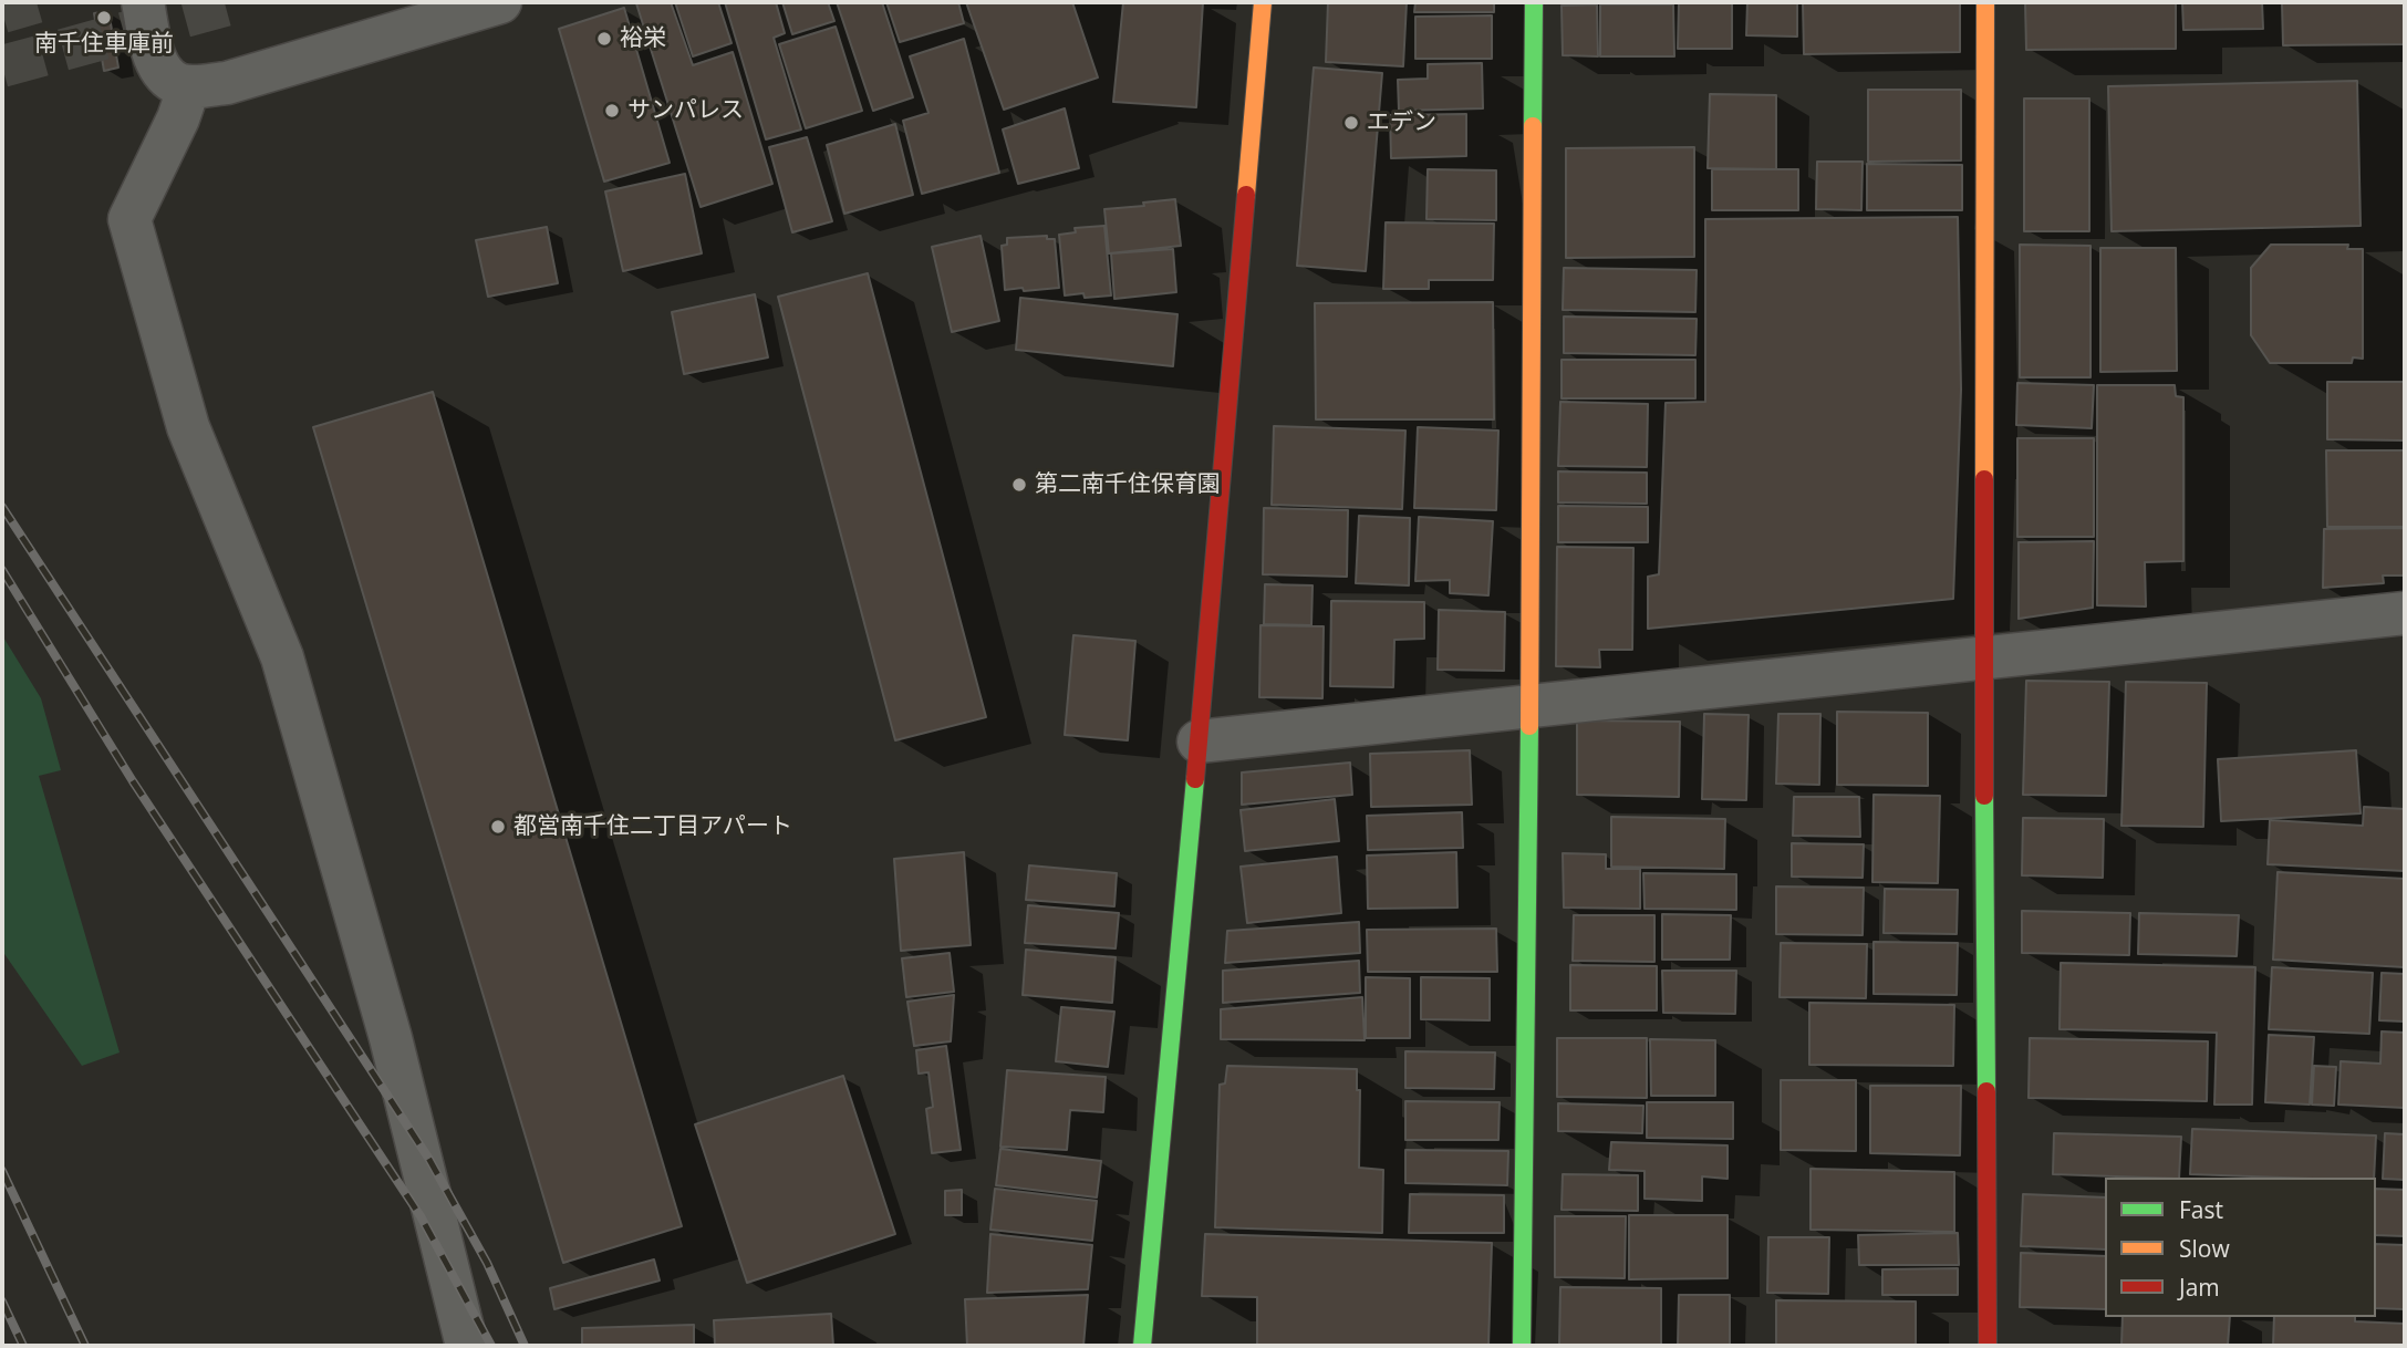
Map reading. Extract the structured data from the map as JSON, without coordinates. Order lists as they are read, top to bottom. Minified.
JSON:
{"places":["南千住車庫前","裕栄","サンパレス","エデン","第二南千住保育園","都営南千住二丁目アパート"],"legend":["Fast","Slow","Jam"]}
